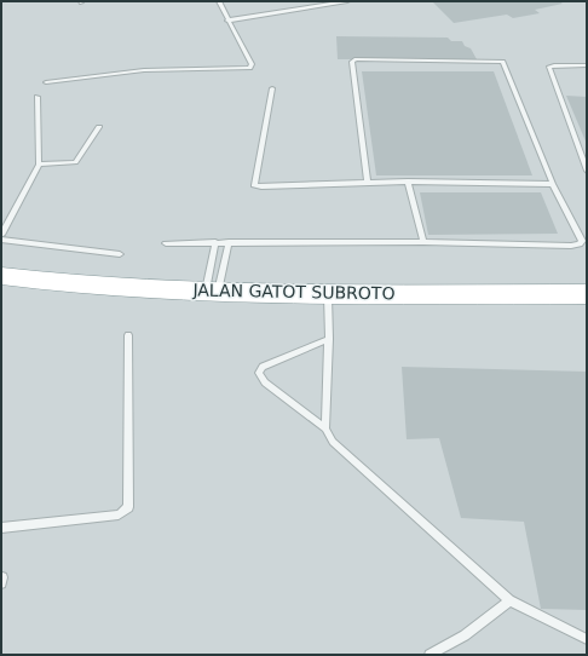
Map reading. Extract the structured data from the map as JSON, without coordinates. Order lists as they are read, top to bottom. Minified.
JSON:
{"streets":{"highway":["JALAN GATOT SUBROTO"]}}
